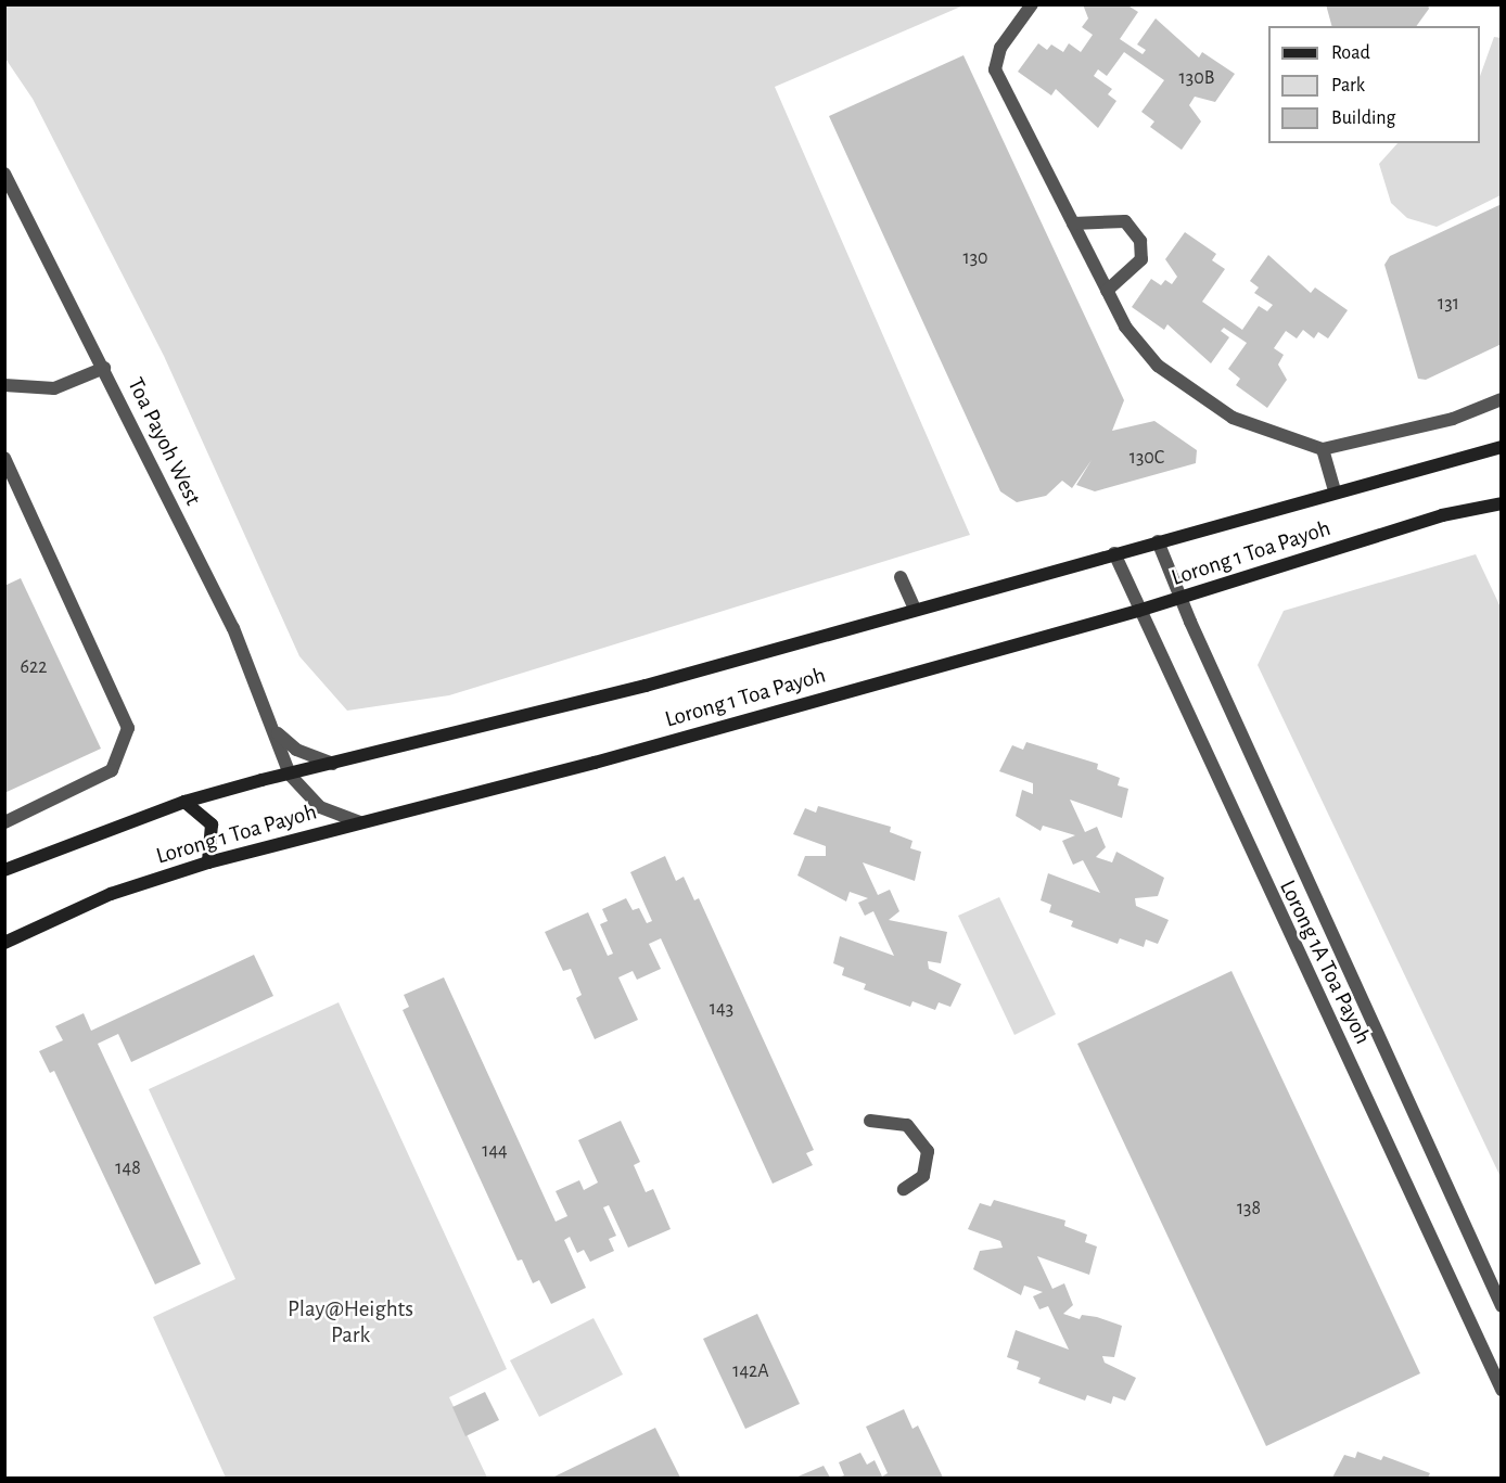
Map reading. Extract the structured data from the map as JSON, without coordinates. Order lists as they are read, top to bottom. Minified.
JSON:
{"streets":{"main road":["Lorong 1 Toa Payoh"],"street":["Toa Payoh West","Lorong 1A Toa Payoh"]},"crossings":[["Toa Payoh West","Lorong 1 Toa Payoh"],["Lorong 1 Toa Payoh","Lorong 1A Toa Payoh"]],"parks":["Play@Heights Park"],"house_numbers":["130B","130","131","130C","622","143","144","148","138","142A"],"legend":["Road","Park","Building"]}
